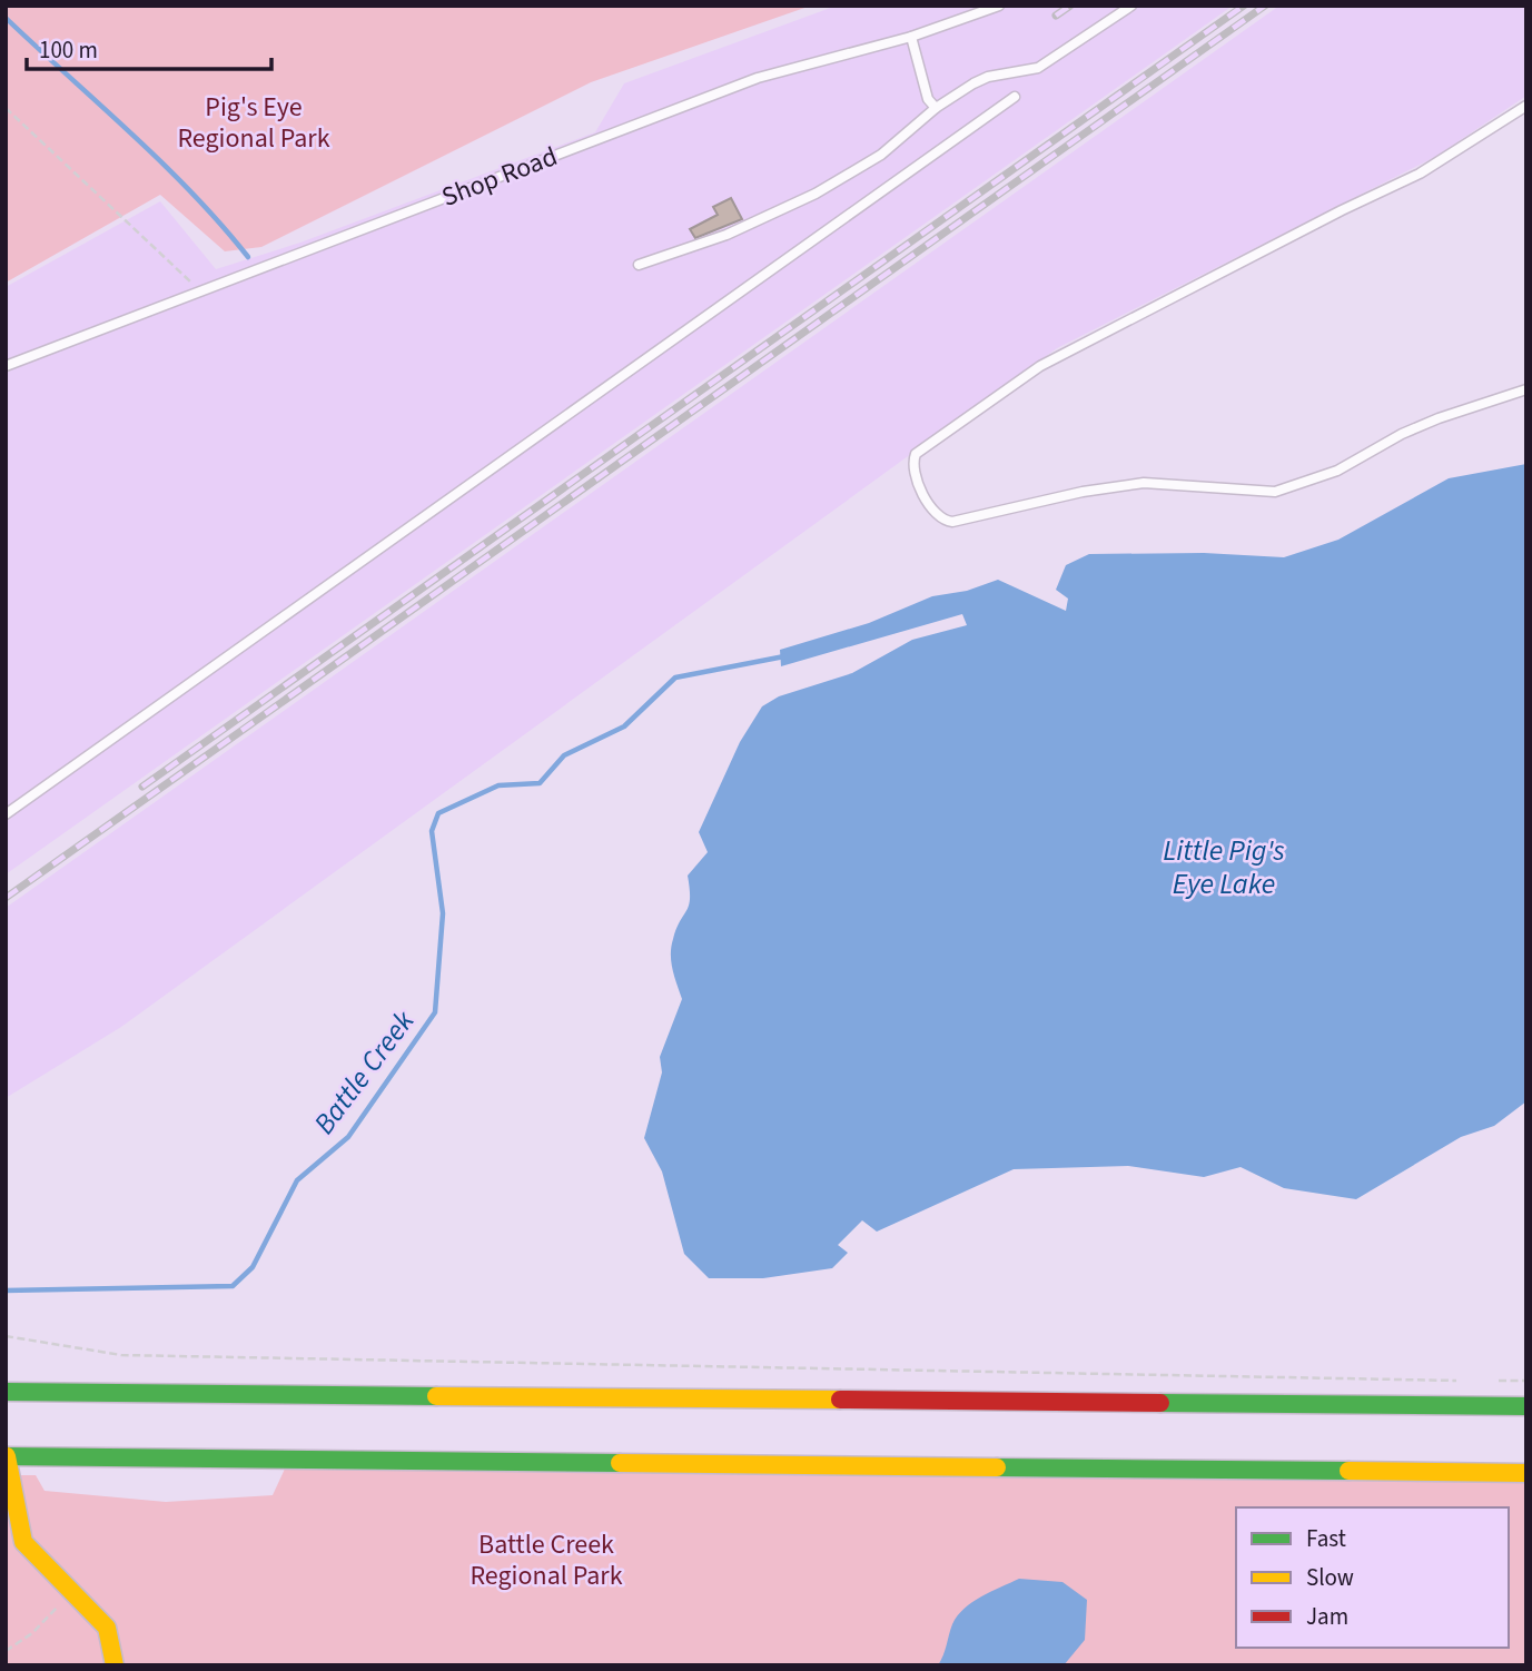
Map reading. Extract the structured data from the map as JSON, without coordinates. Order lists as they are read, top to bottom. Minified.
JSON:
{"streets":{"lane":["Shop Road"]},"water":["Little Pig's Eye Lake","Battle Creek"],"parks":["Pig's Eye Regional Park","Battle Creek Regional Park"],"legend":["Fast","Slow","Jam"],"scale_bar":"100 m"}
